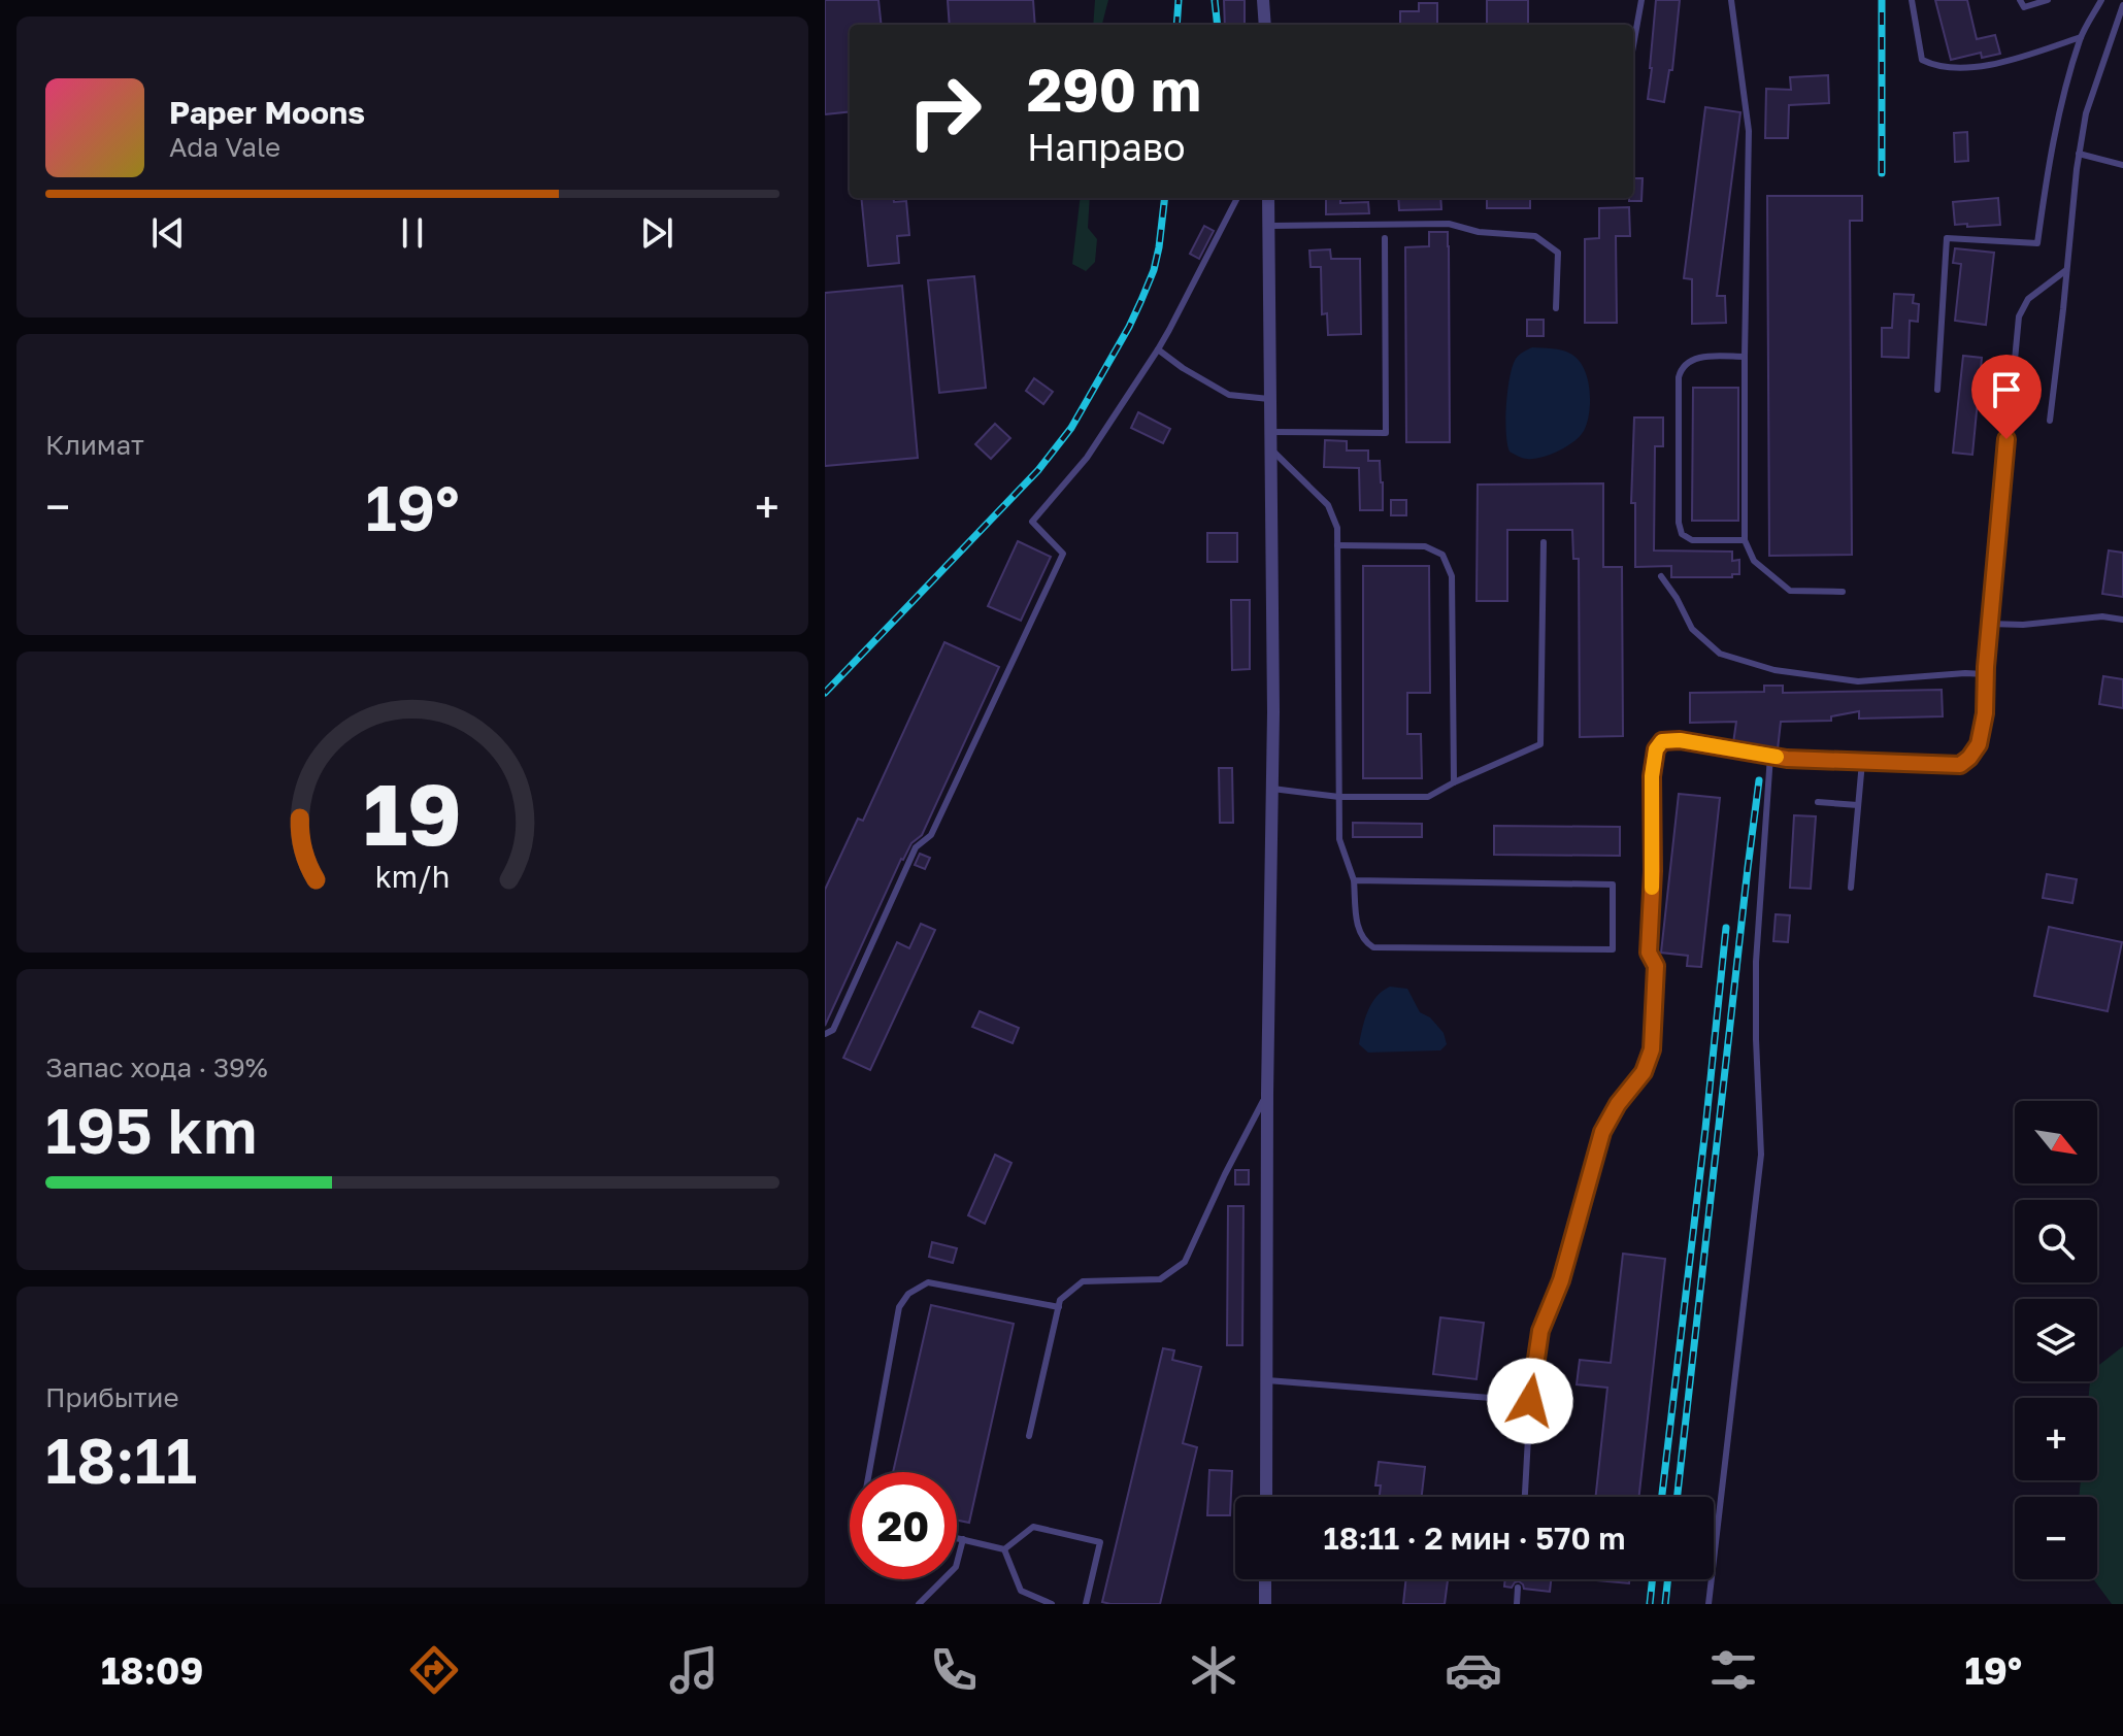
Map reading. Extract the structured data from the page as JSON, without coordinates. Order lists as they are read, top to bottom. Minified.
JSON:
{"north":"bottom right","page":{"turn":["290 m","Направо"],"song":["Paper Moons","Ada Vale"],"tile":["Климат",["Запас хода · 39%","195 km"],["Прибытие","18:11"]],"heat":["−","19°","+"],"map_buttons":["+","−"],"limit":"20","trip":"18:11 · 2 мин · 570 m","tabs":["18:09","19°"],"gauge":["19","km/h"]}}
